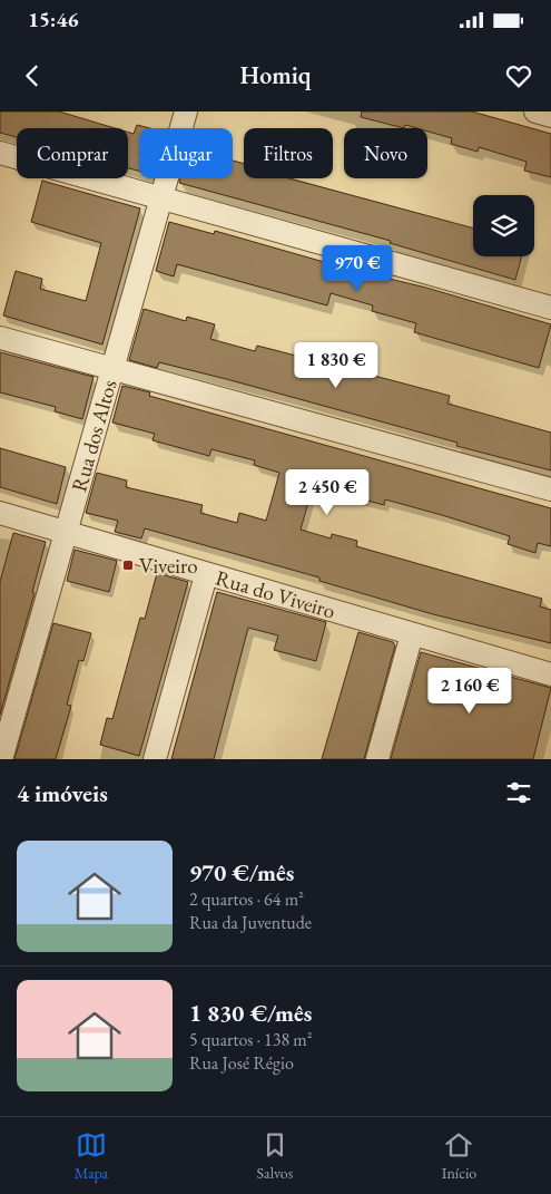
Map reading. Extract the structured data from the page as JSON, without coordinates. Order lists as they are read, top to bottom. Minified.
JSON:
{"streets":{"street":["Rua dos Altos","Rua do Viveiro"]},"crossings":[["Rua dos Altos","Rua do Viveiro"]],"places":{"transit":["Viveiro"]},"page":{"status":"15:46","header":"Homiq","chip":["Comprar","Alugar","Filtros","Novo"],"price":["970 €","1 830 €","2 450 €","2 160 €"],"heading":"4 imóveis","list":[{"name":"970 €/mês","note":"2 quartos · 64 m² · Rua da Juventude"},{"name":"1 830 €/mês","note":"5 quartos · 138 m² · Rua José Régio"}],"tabs":["Mapa","Salvos","Início"]}}
